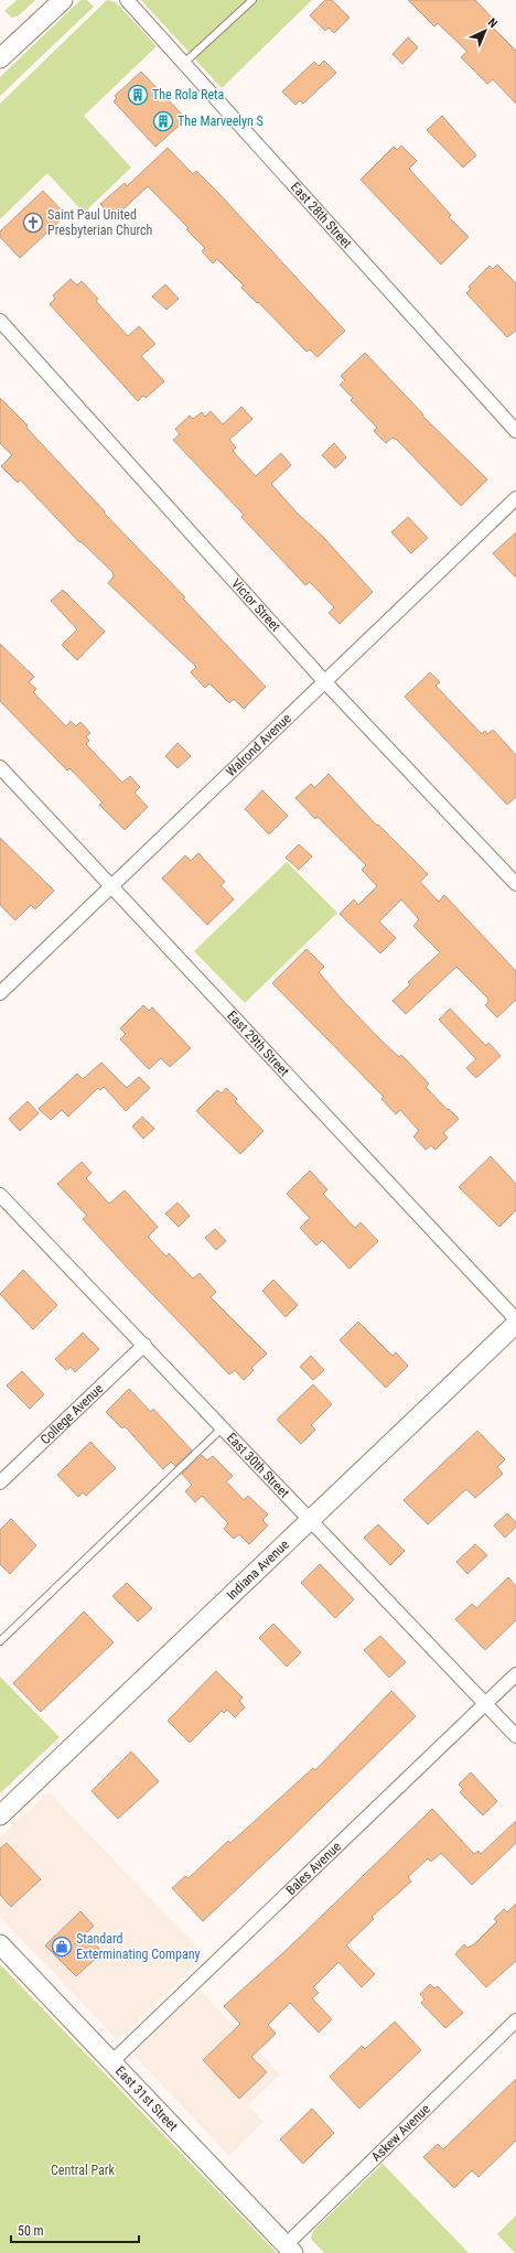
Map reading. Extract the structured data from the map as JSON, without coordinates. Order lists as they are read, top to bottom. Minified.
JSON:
{"streets":{"street":["East 28th Street","Victor Street","Walrond Avenue","East 29th Street","College Avenue","East 30th Street","Indiana Avenue","Bales Avenue","East 31st Street","Askew Avenue"]},"crossings":[["Victor Street","Walrond Avenue"],["Walrond Avenue","East 29th Street"],["College Avenue","East 30th Street"],["East 30th Street","Indiana Avenue"],["East 30th Street","Bales Avenue"],["Bales Avenue","East 31st Street"],["East 31st Street","Askew Avenue"]],"parks":["Central Park"],"places":{"building":["The Rola Reta","The Marveelyn S"],"church":["Saint Paul United Presbyterian Church"],"shop":["Standard Exterminating Company"]},"scale_bar":"50 m","north":"top right"}
